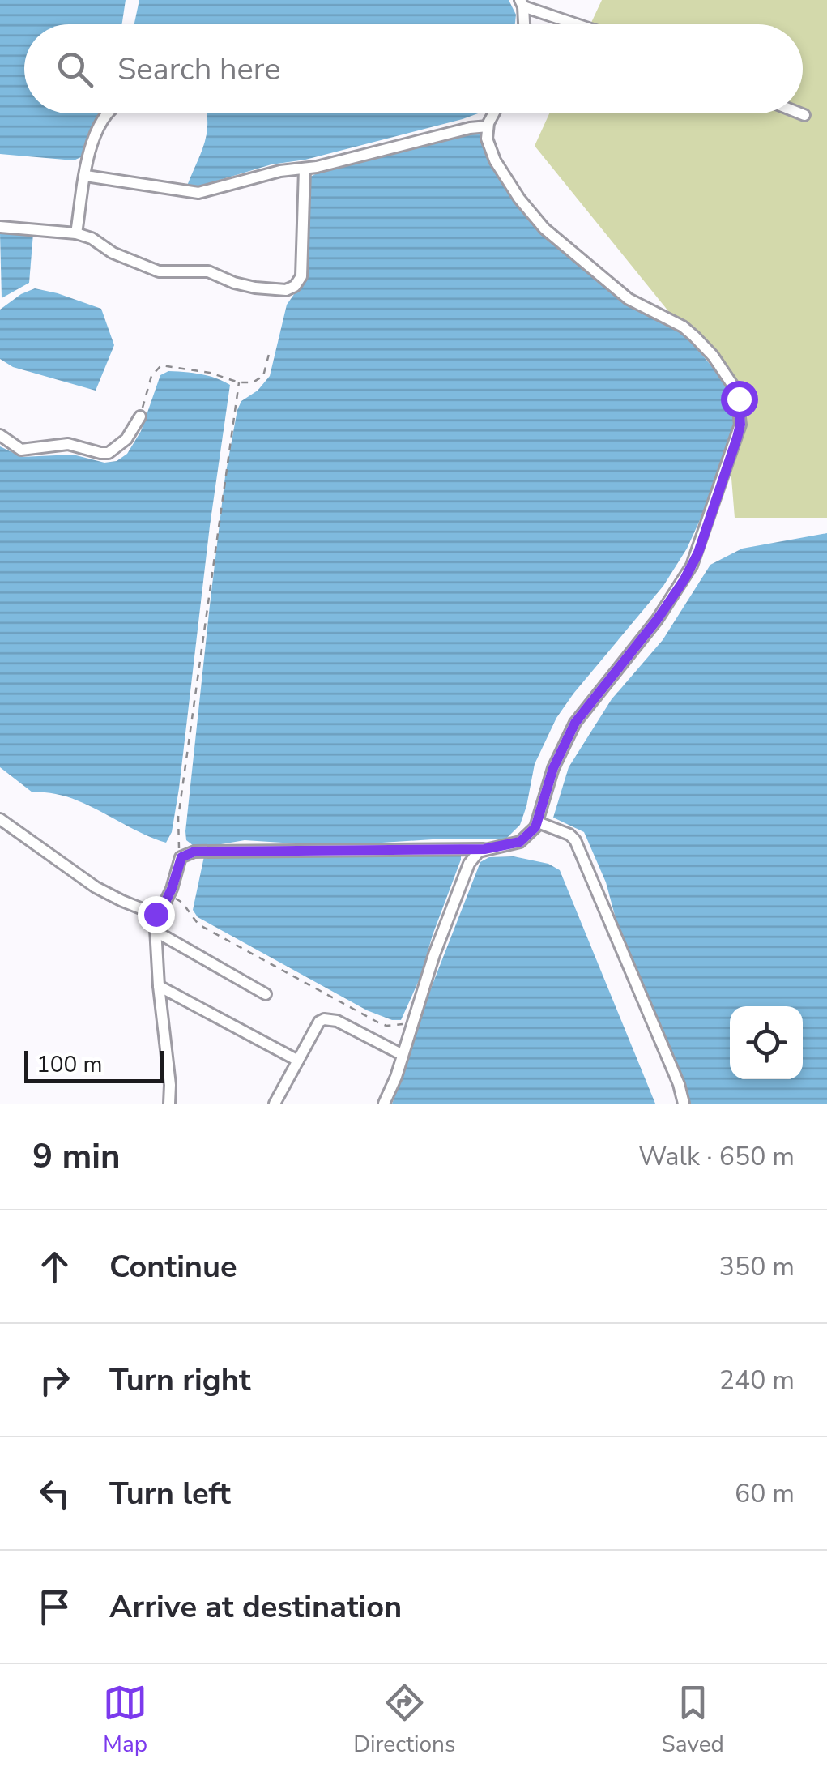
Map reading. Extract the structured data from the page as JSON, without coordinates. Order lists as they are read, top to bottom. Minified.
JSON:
{"scale_bar":"100 m","page":{"search":"Search here","scale":"100 m","heading":["9 min","Walk · 650 m"],"list":[["Continue","350 m"],["Turn right","240 m"],["Turn left","60 m"],"Arrive at destination"],"nav":["Map","Directions","Saved"]}}
